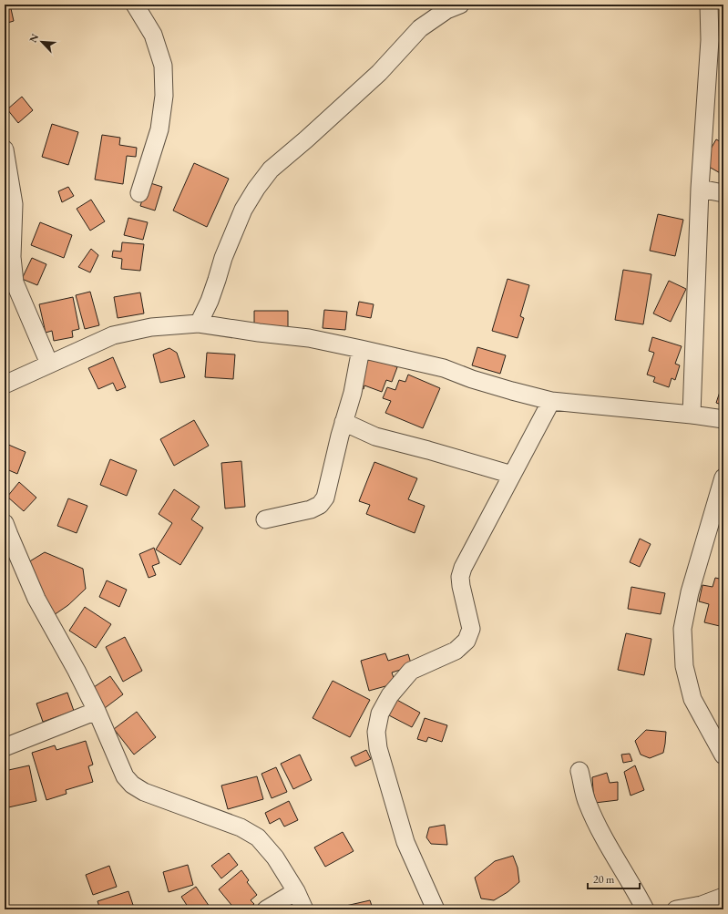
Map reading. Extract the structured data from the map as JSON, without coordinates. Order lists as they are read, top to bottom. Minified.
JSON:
{"scale_bar":"20 m","north":"top left"}
